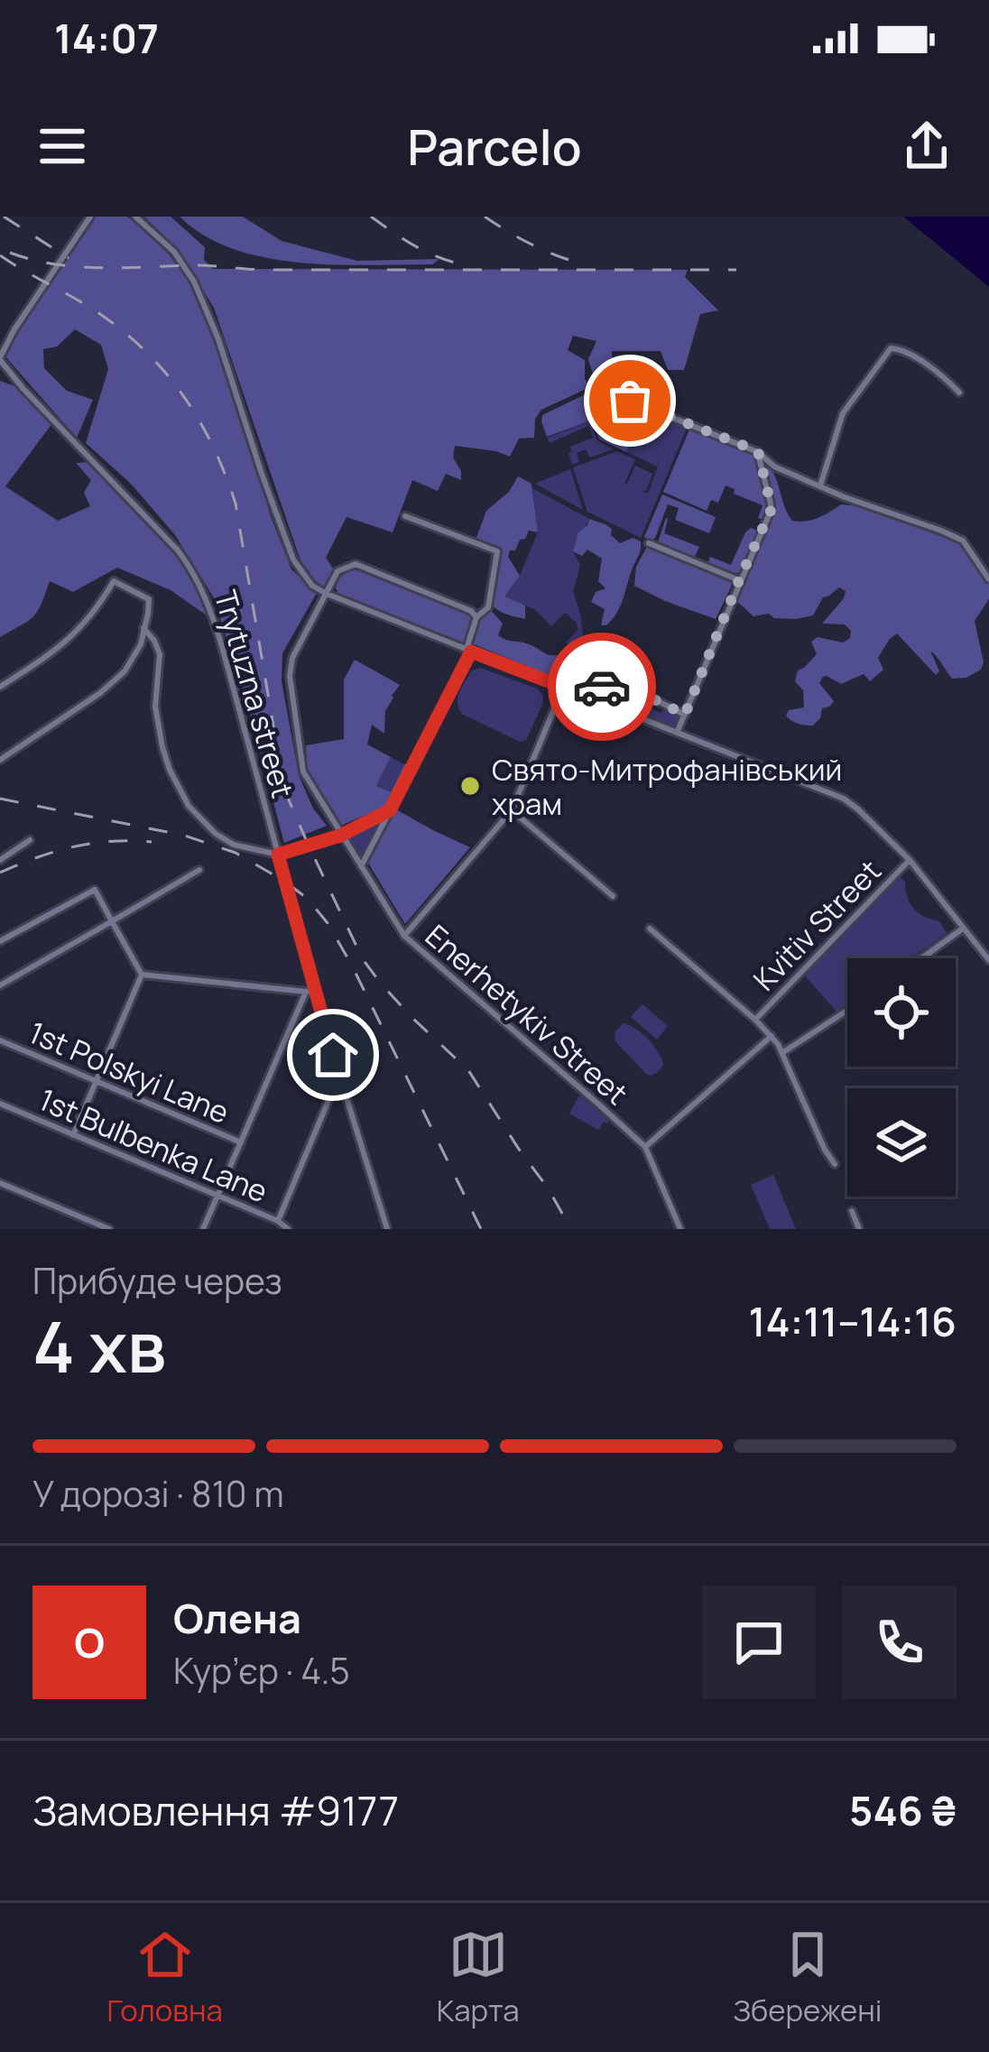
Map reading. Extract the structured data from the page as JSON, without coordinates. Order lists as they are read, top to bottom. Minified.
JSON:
{"streets":{"street":["Trytuzna street","Kvitiv Street","Enerhetykiv Street","1st Polskyi Lane","1st Bulbenka Lane"]},"crossings":[["Kvitiv Street","Enerhetykiv Street"]],"places":["Свято-Митрофанівський храм"],"page":{"status":"14:07","header":"Parcelo","heading":["4 хв","Прибуде через","14:11–14:16"],"panel":["Олена","Кур’єр · 4.5","Замовлення #9177","546 ₴"],"bar":"У дорозі · 810 m","round":"О","tabs":["Головна","Карта","Збережені"]}}
